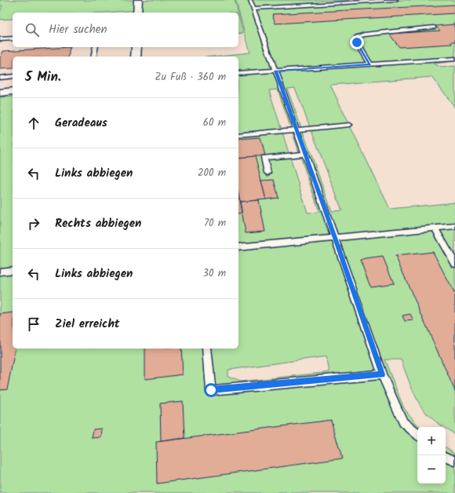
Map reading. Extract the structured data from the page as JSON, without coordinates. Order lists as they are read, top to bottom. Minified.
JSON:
{"page":{"search":"Hier suchen","heading":["5 Min.","Zu Fuß · 360 m"],"list":[["Geradeaus","60 m"],["Links abbiegen","200 m"],["Rechts abbiegen","70 m"],["Links abbiegen","30 m"],"Ziel erreicht"],"map_buttons":["+","−"]}}
